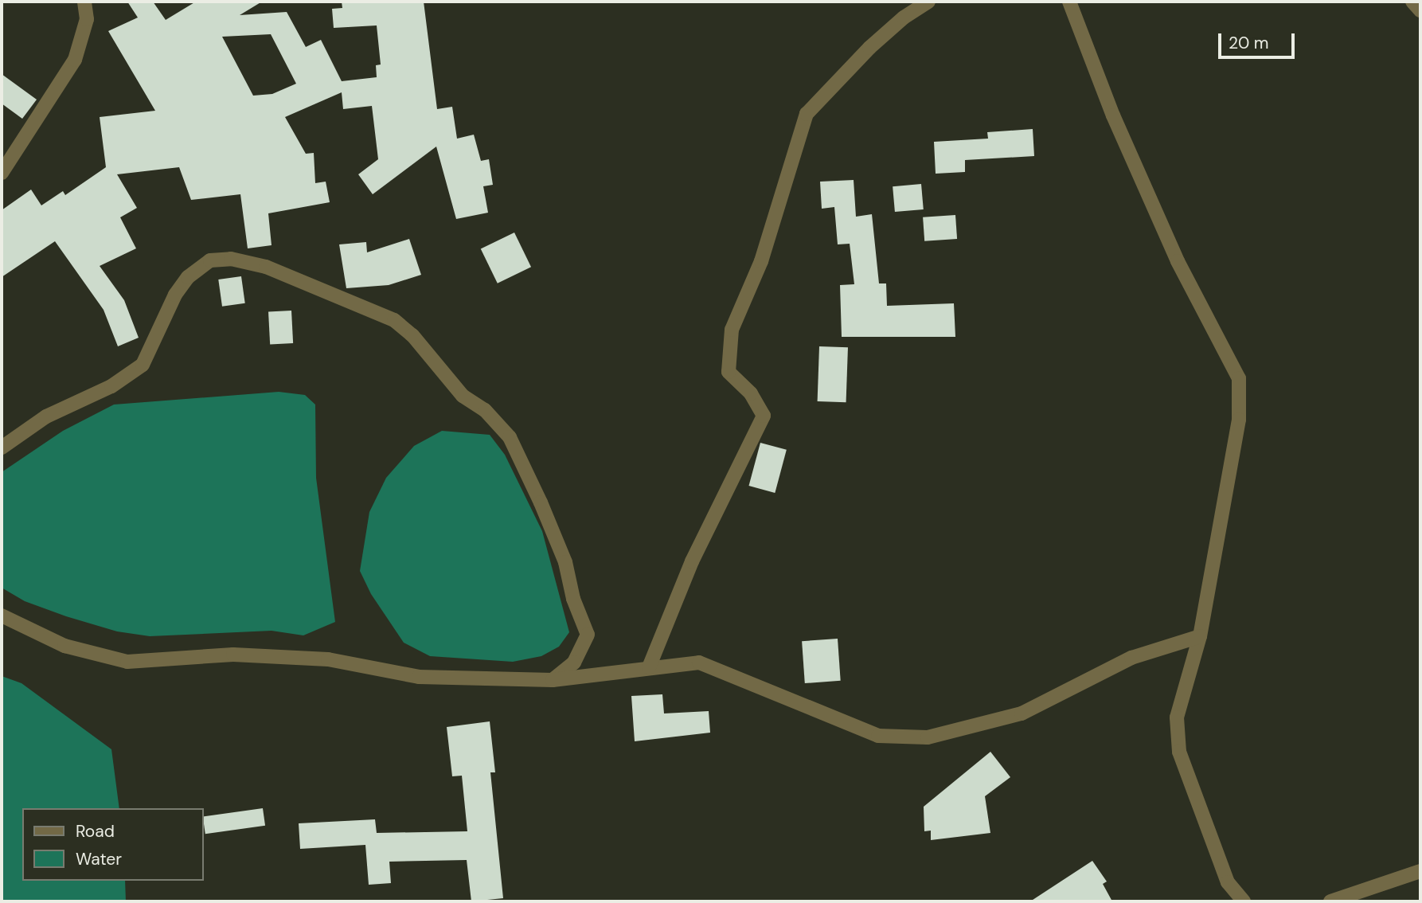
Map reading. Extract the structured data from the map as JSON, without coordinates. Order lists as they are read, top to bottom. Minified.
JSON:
{"legend":["Road","Water"],"scale_bar":"20 m"}
